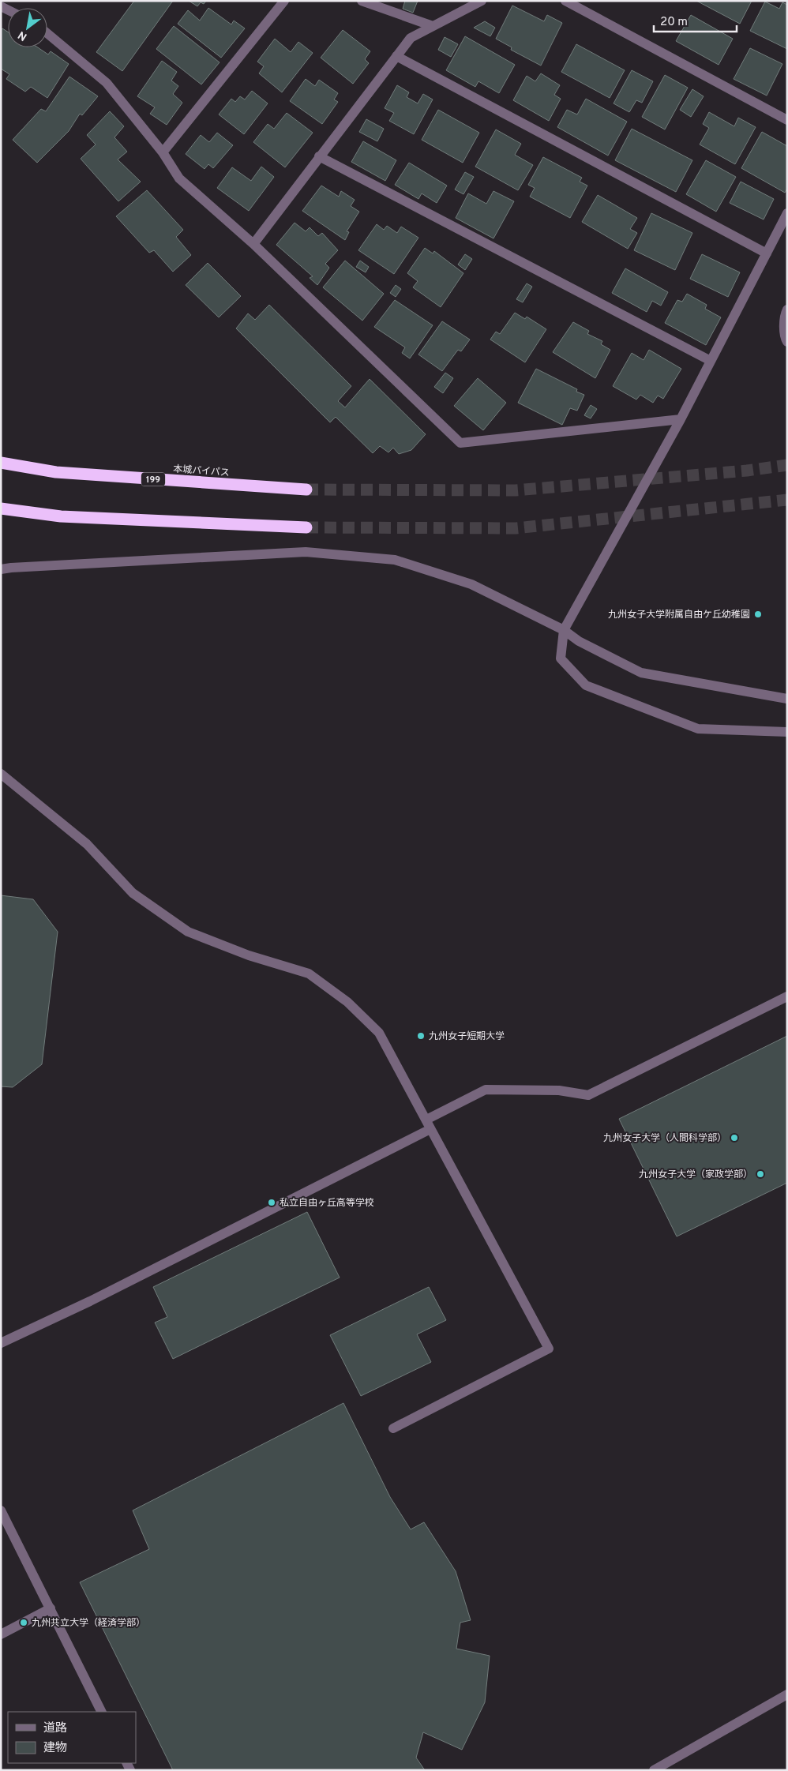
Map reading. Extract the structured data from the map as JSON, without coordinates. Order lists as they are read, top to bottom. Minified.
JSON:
{"streets":{"highway":["本城バイパス","199"]},"places":["九州女子大学附属自由ケ丘幼稚園","九州女子短期大学","九州女子大学（人間科学部）","九州女子大学（家政学部）","私立自由ヶ丘高等学校","九州共立大学（経済学部）"],"legend":["道路","建物"],"scale_bar":"20 m","north":"bottom left"}
